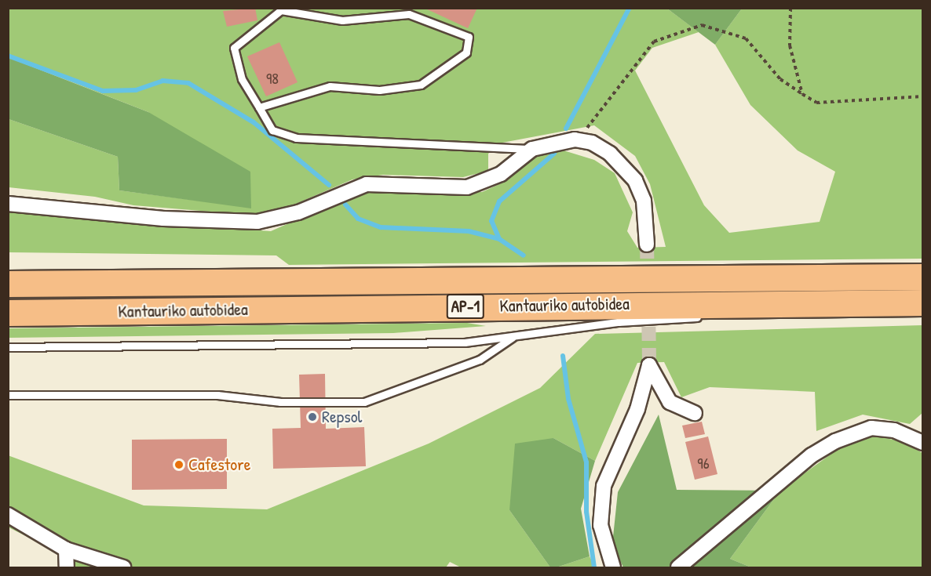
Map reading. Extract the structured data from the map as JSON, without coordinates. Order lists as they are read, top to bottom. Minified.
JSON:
{"streets":{"highway":["Kantauriko autobidea","AP-1"]},"places":["Repsol","Cafestore"],"house_numbers":["98","96"]}
